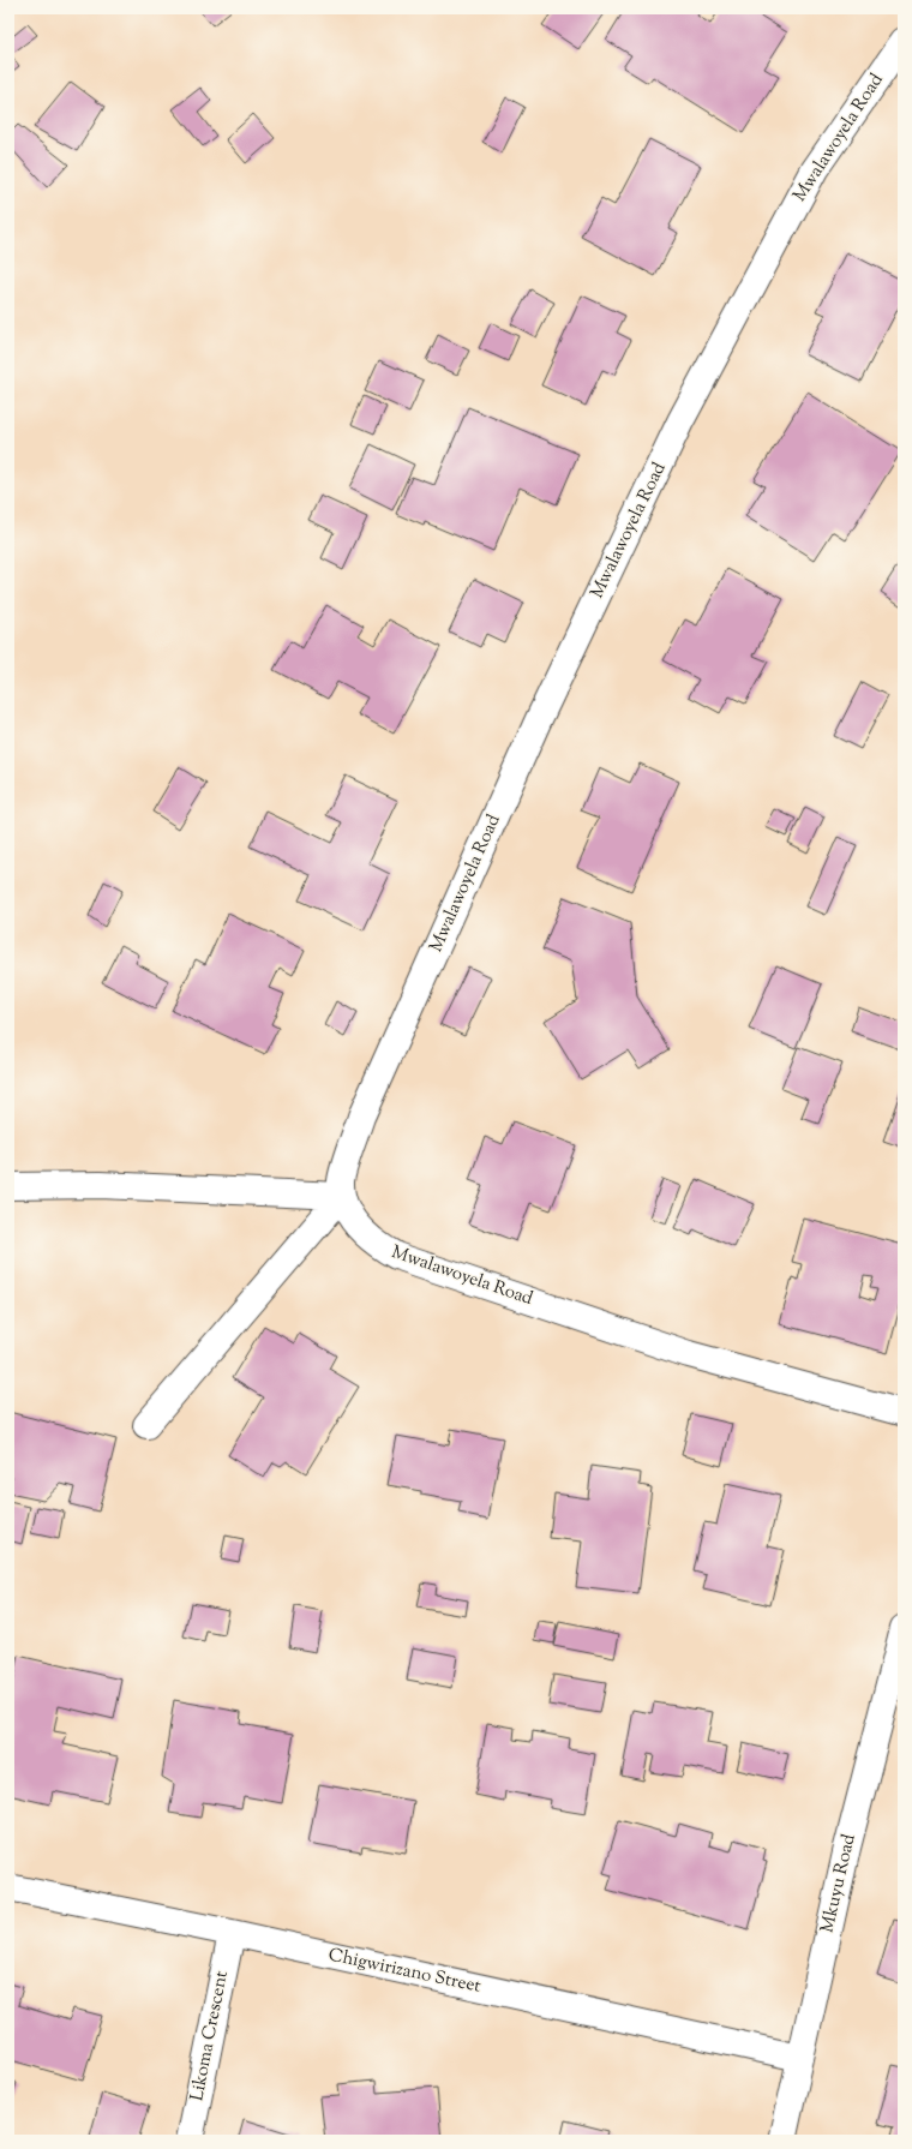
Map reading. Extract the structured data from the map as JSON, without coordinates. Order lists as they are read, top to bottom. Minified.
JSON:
{"streets":{"street":["Mwalawoyela Road","Mkuyu Road","Chigwirizano Street","Likoma Crescent"]},"crossings":[["Mkuyu Road","Chigwirizano Street"],["Chigwirizano Street","Likoma Crescent"]]}
